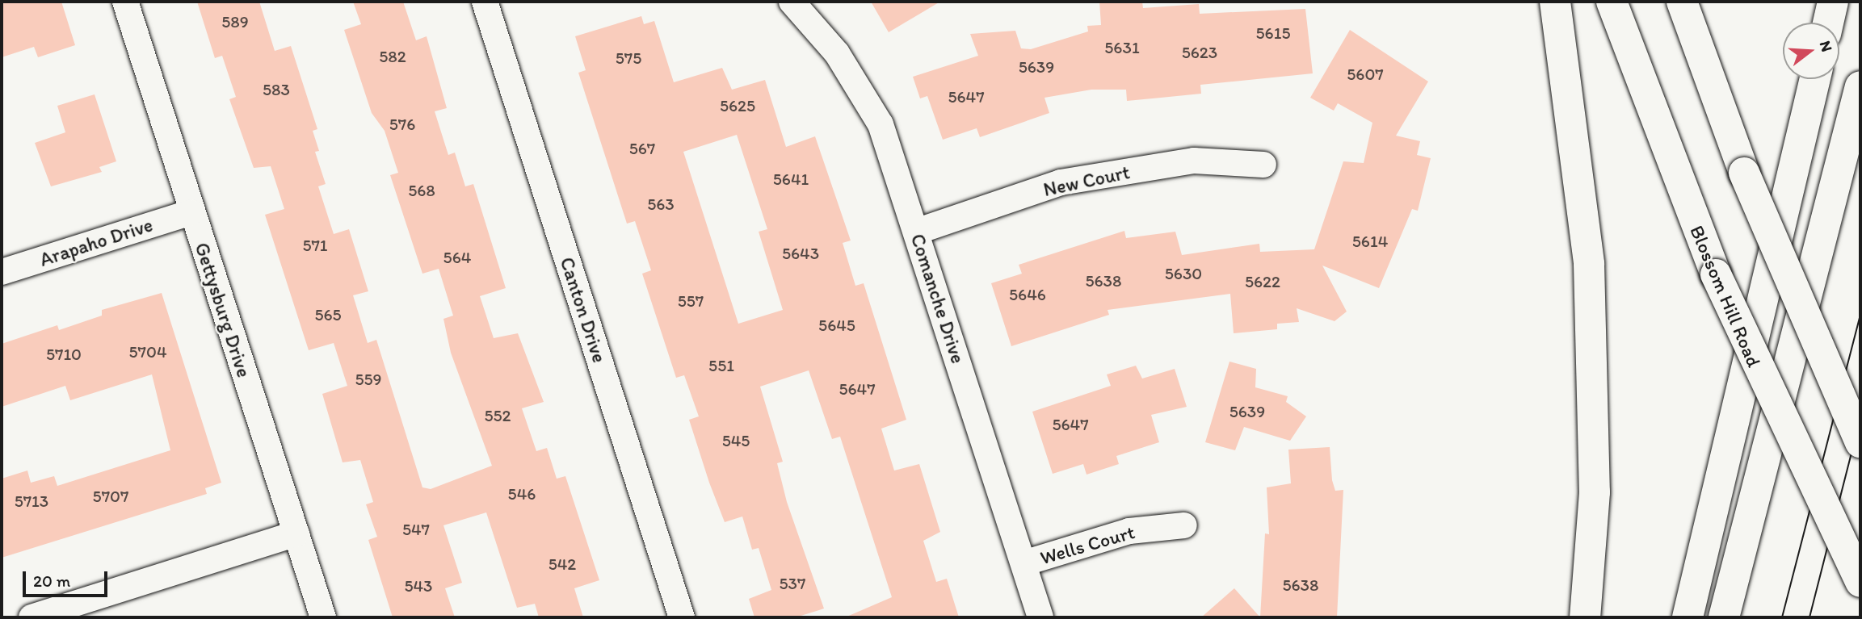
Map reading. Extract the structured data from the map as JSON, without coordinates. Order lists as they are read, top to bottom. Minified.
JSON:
{"streets":{"main road":["Blossom Hill Road"],"street":["New Court","Arapaho Drive","Comanche Drive","Gettysburg Drive","Canton Drive","Wells Court"]},"crossings":[["New Court","Comanche Drive"],["Arapaho Drive","Gettysburg Drive"],["Comanche Drive","Wells Court"]],"house_numbers":["589","5615","5631","5623","582","575","5639","5607","583","5647","5625","576","567","5641","568","563","5614","571","5643","564","5630","5638","5622","5646","557","565","5645","5704","5710","551","559","5647","5639","552","5647","545","546","5707","5713","547","542","537","5638","543"],"scale_bar":"20 m","north":"right"}
